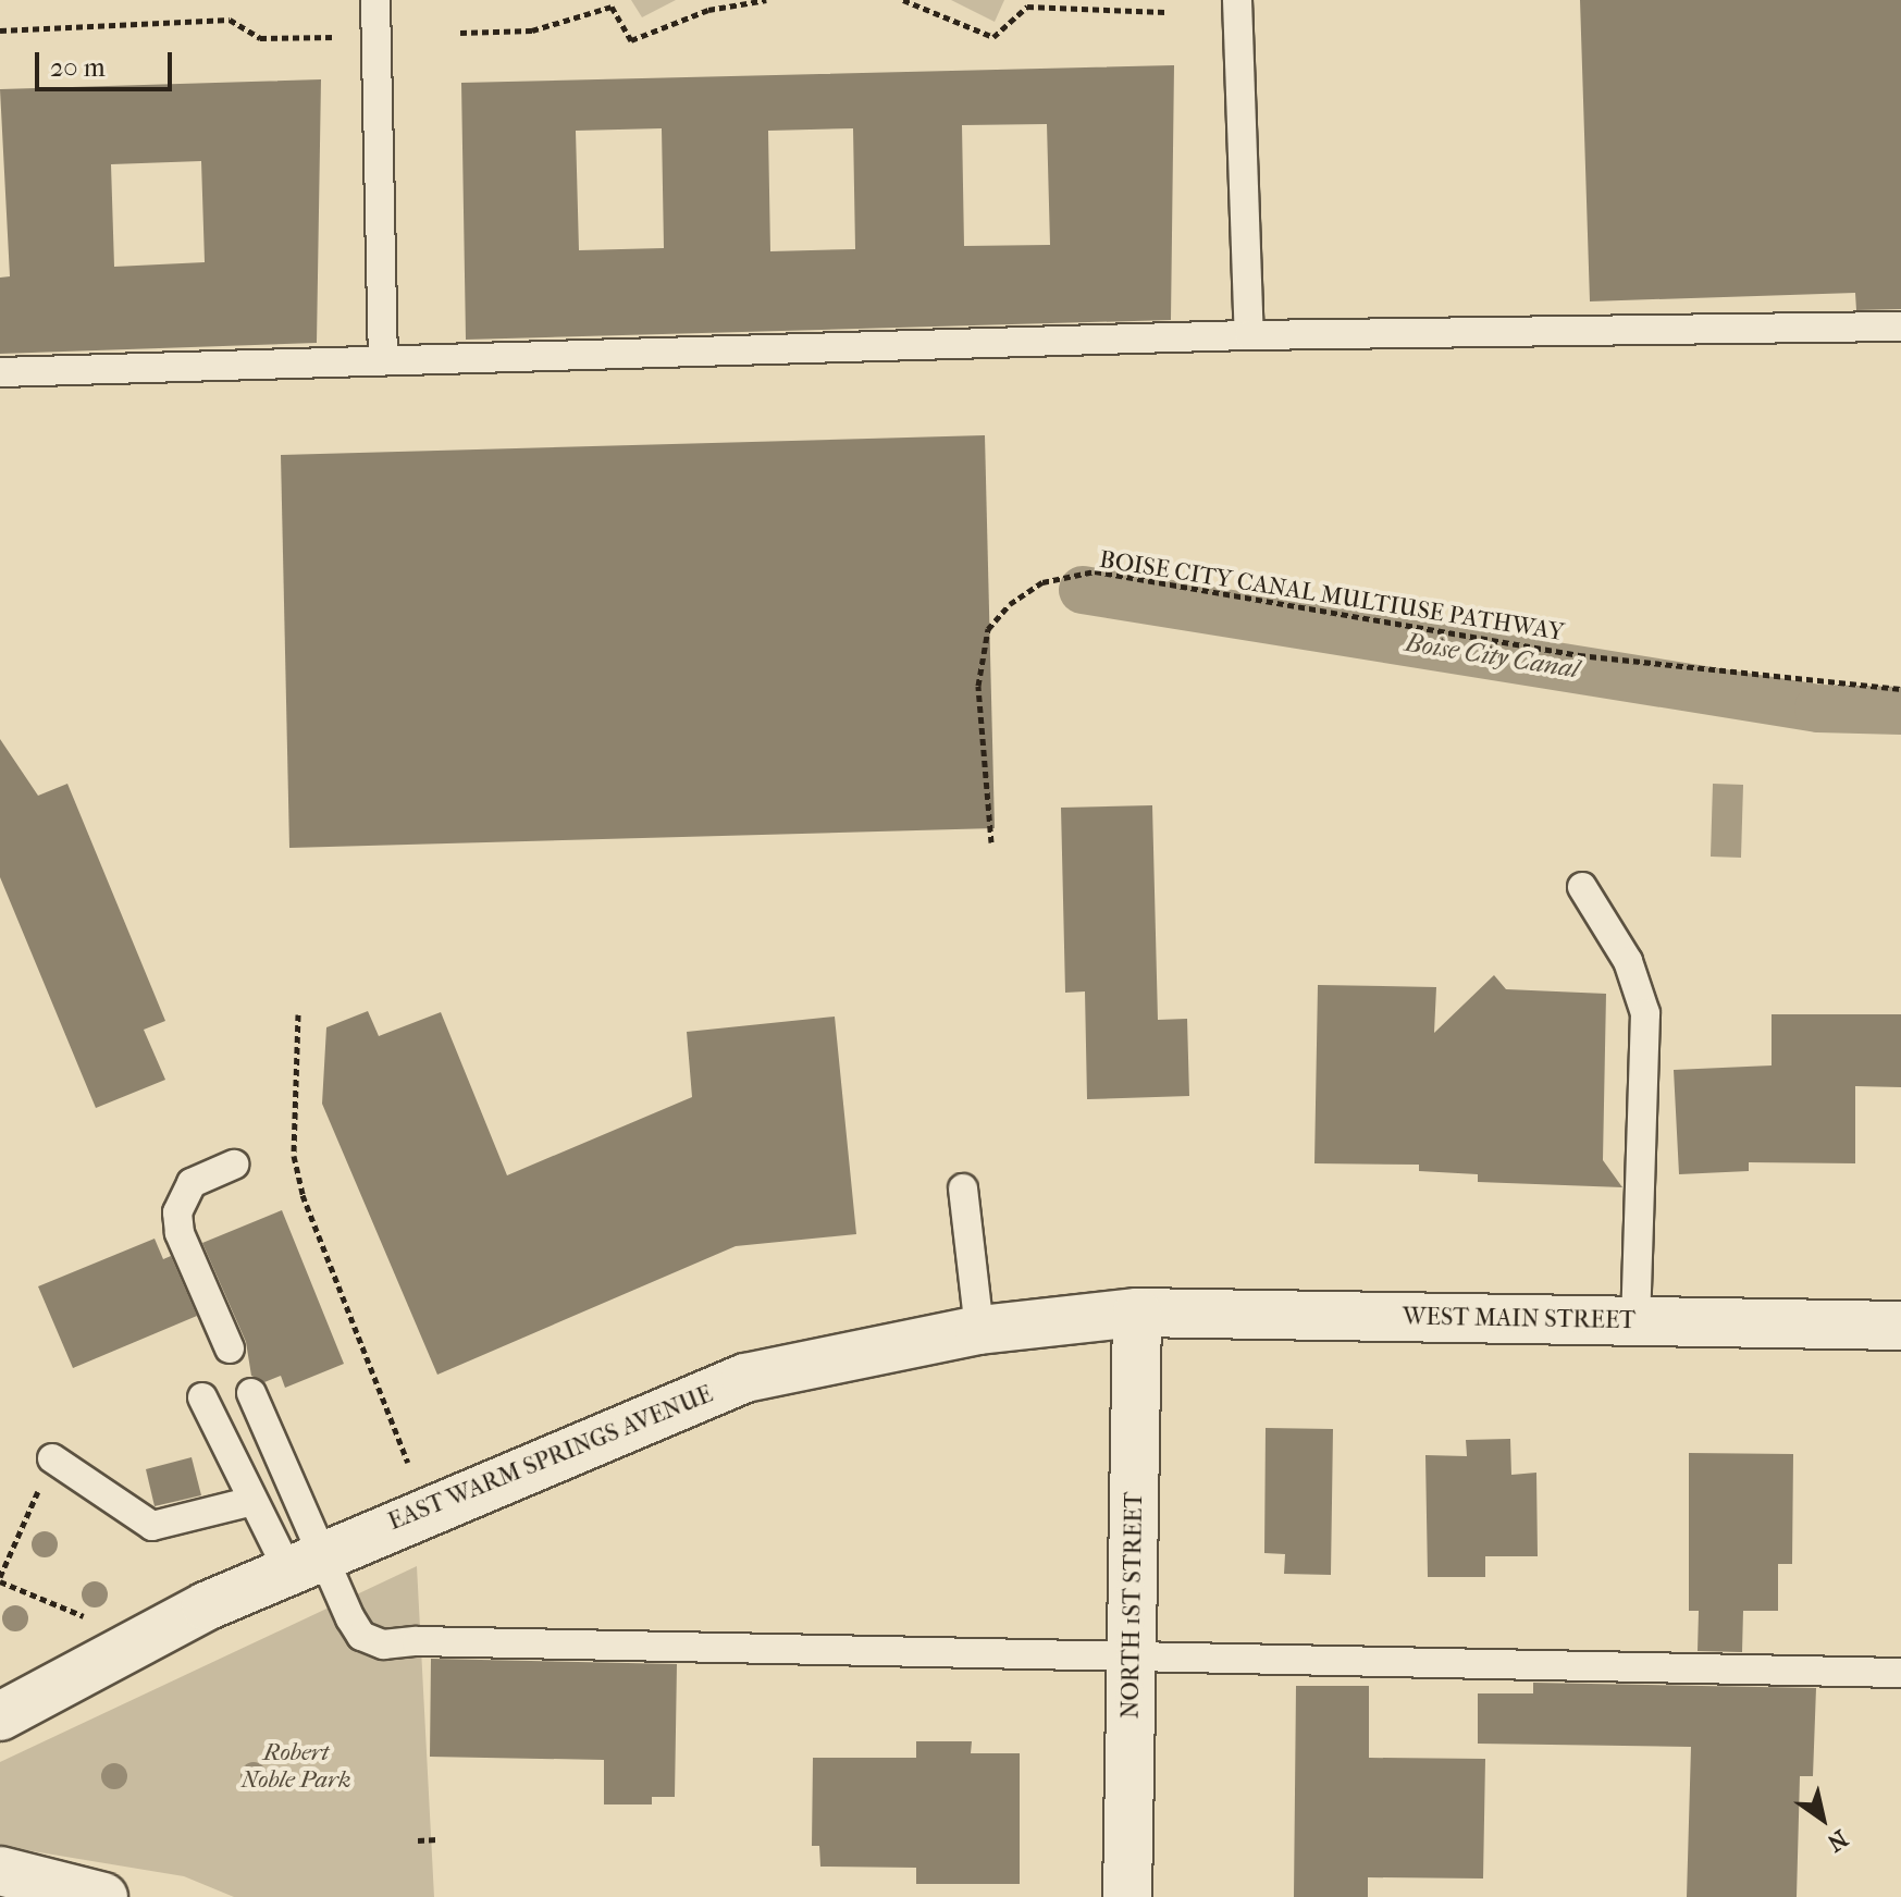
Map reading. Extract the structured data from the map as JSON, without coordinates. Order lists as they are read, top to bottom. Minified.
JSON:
{"streets":{"main road":["WEST MAIN STREET","EAST WARM SPRINGS AVENUE","NORTH 1ST STREET"],"path":["BOISE CITY CANAL MULTIUSE PATHWAY"]},"crossings":[["WEST MAIN STREET","EAST WARM SPRINGS AVENUE"],["WEST MAIN STREET","NORTH 1ST STREET"],["EAST WARM SPRINGS AVENUE","NORTH 1ST STREET"]],"water":["Boise City Canal"],"parks":["Robert Noble Park"],"scale_bar":"20 m","north":"bottom right"}
